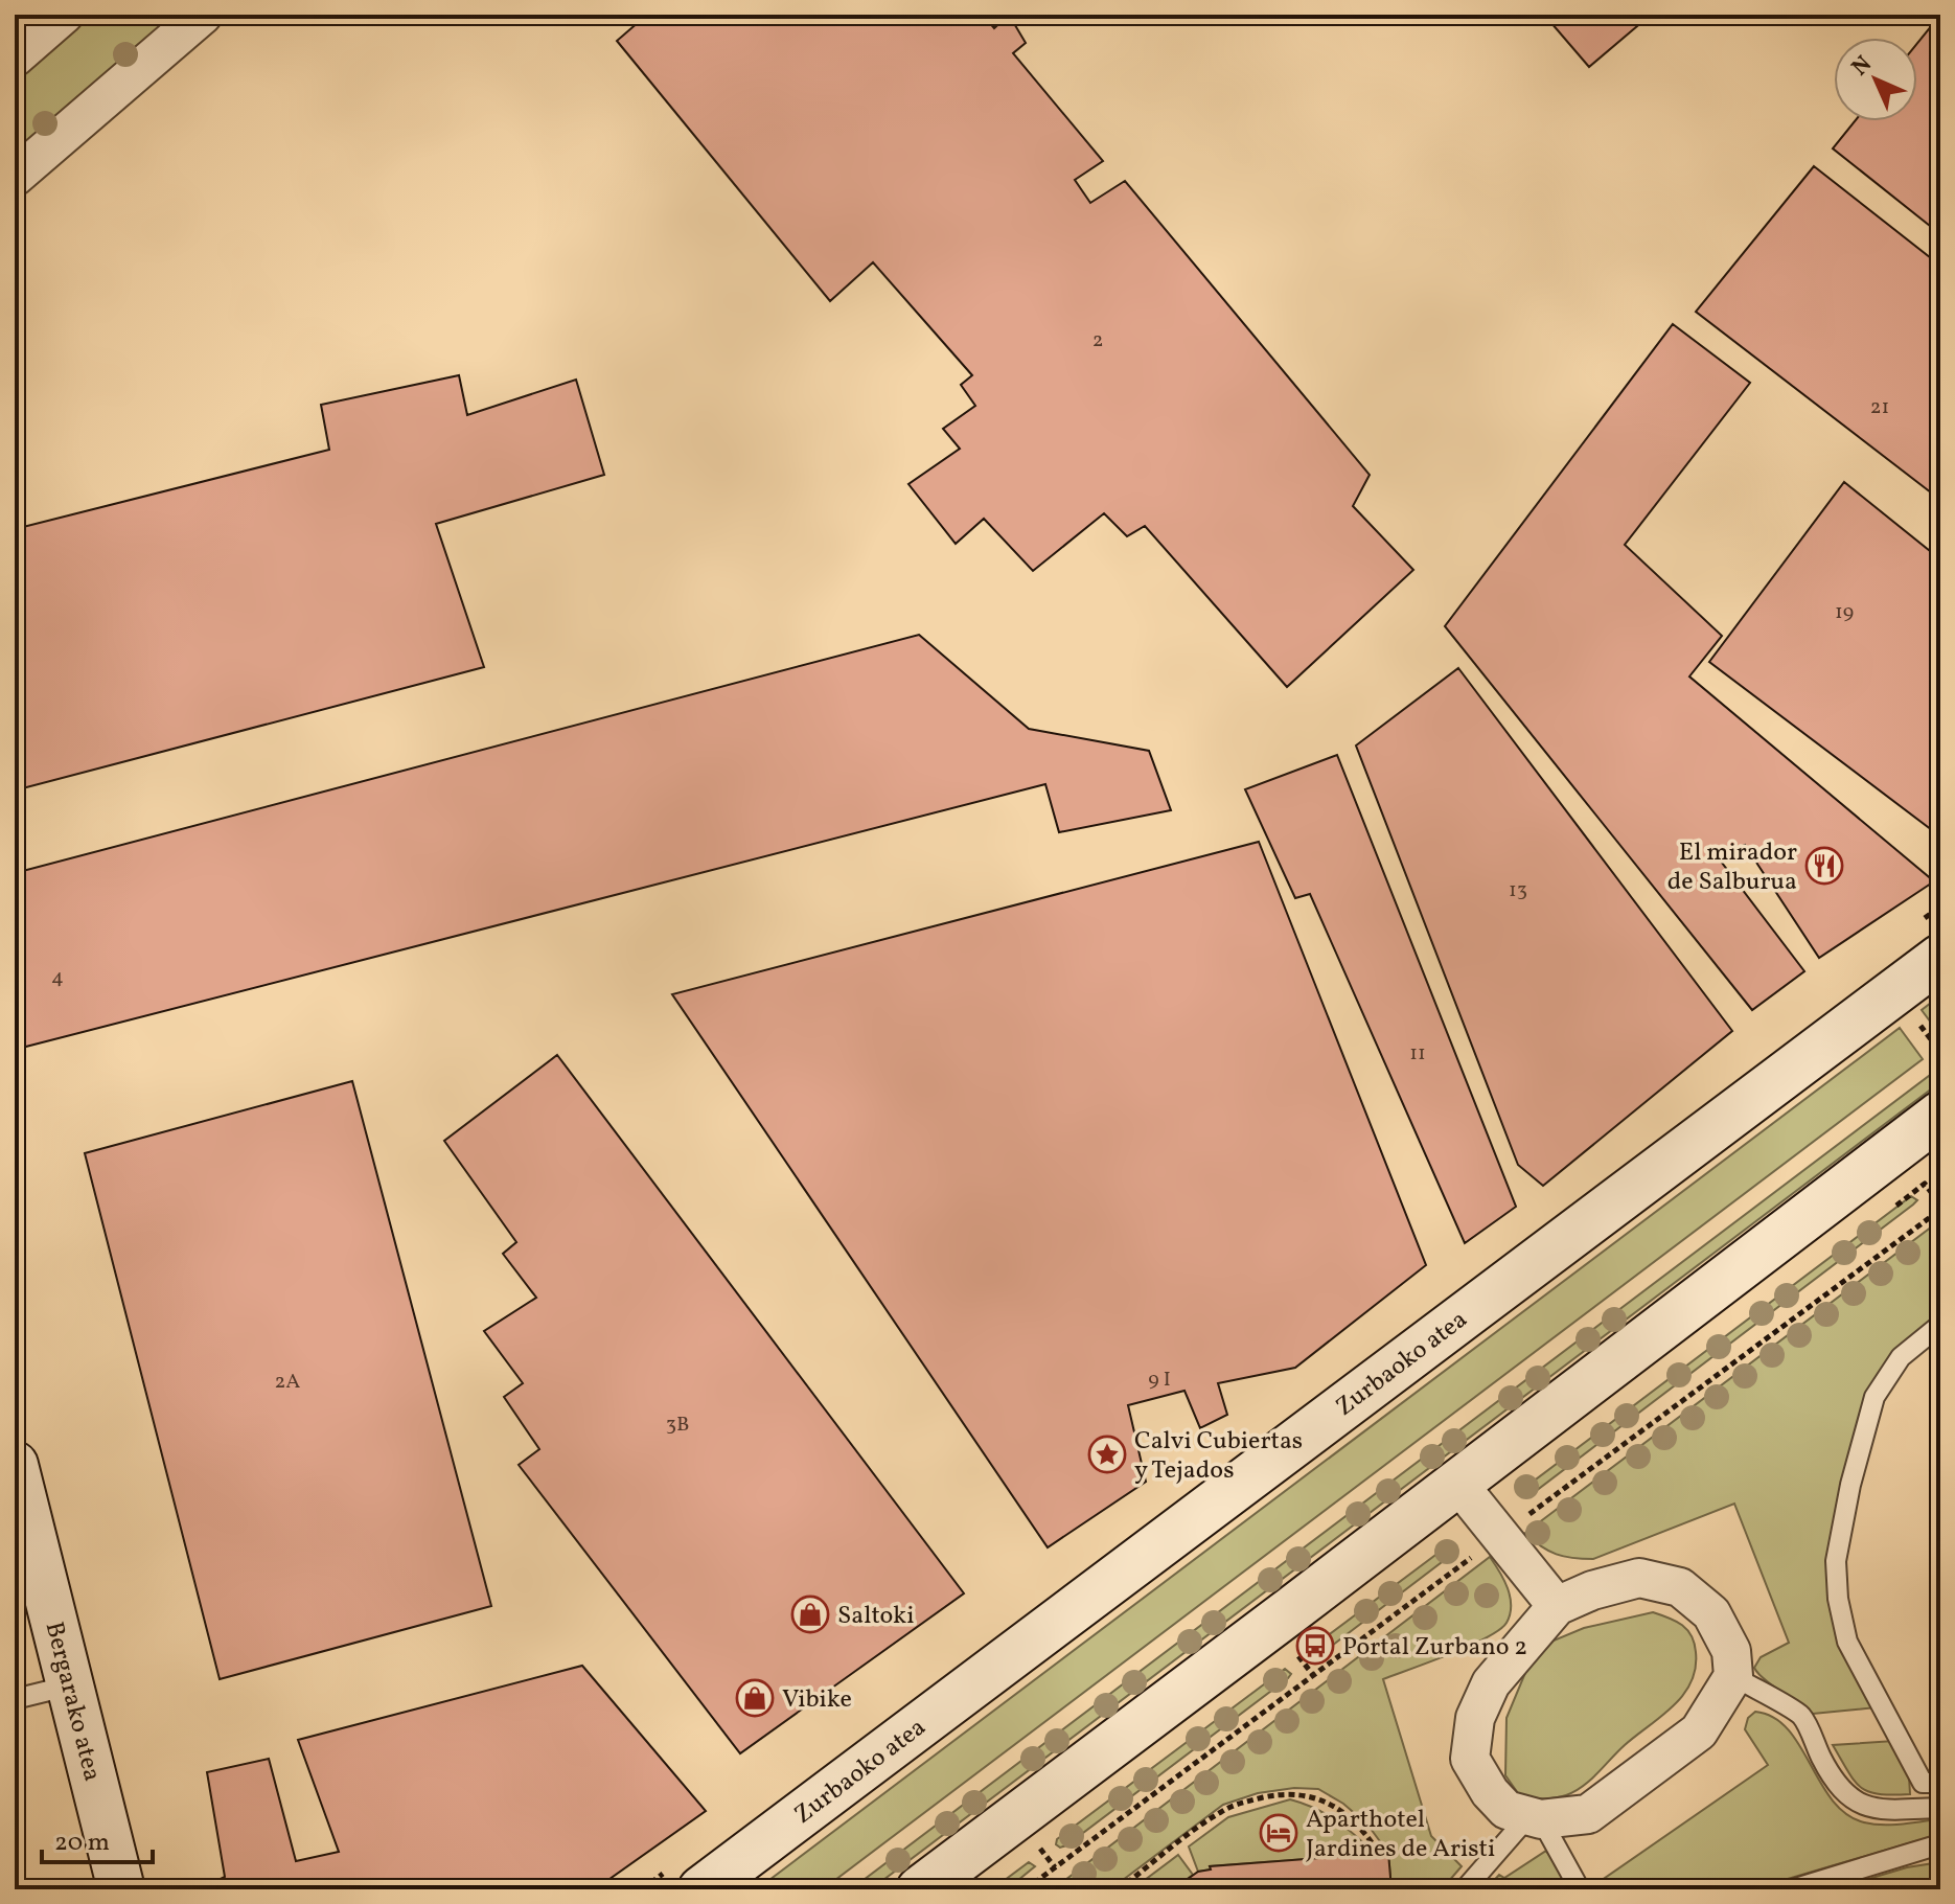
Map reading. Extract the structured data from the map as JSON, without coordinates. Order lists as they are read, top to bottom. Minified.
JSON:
{"streets":{"main road":["Zurbaoko atea","Bergarako atea"]},"places":{"restaurant":["El mirador de Salburua"],"place":["Calvi Cubiertas y Tejados"],"shop":["Saltoki","Vibike"],"bus stop":["Portal Zurbano 2"],"hotel":["Aparthotel Jardines de Aristi"]},"house_numbers":["2","21","19","13","4","11","9 I","2A","3B"],"scale_bar":"20 m","north":"top left"}
